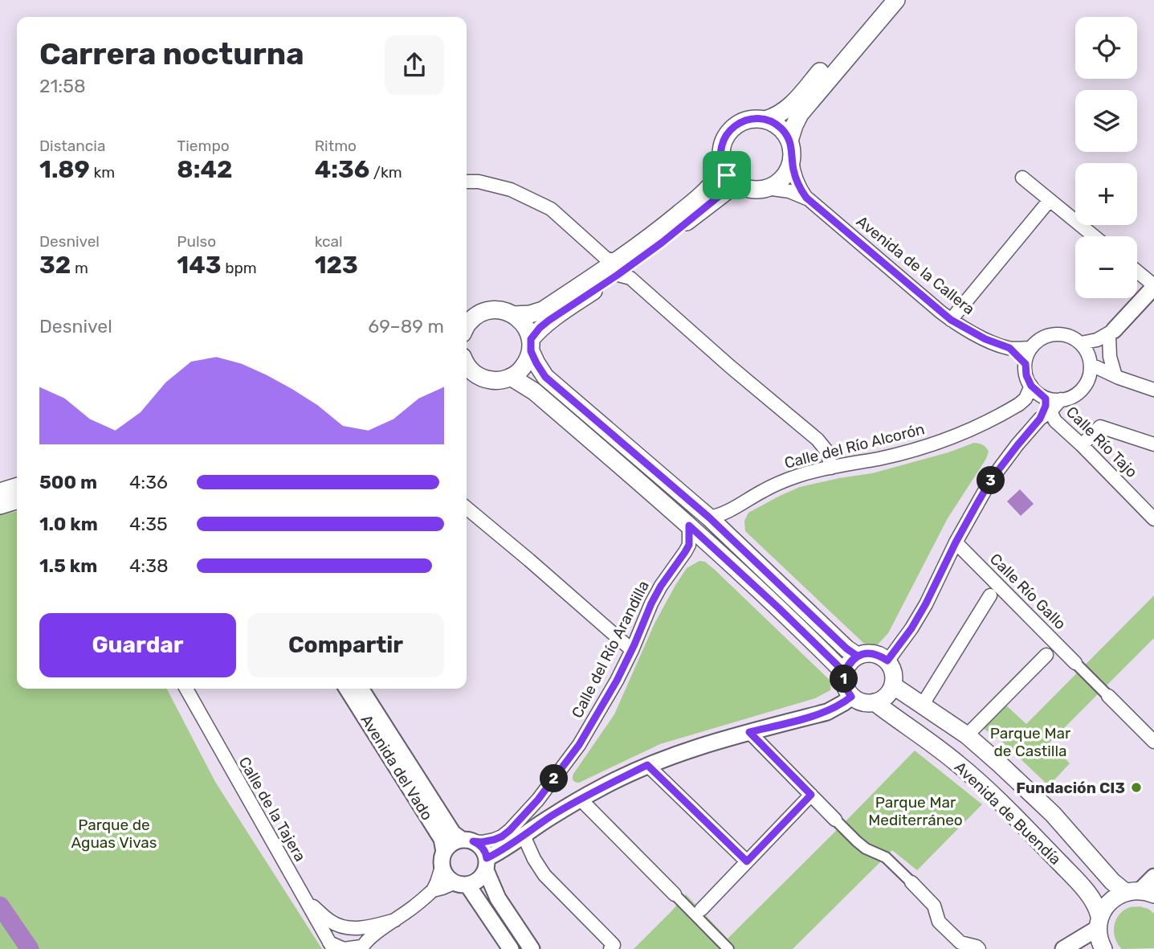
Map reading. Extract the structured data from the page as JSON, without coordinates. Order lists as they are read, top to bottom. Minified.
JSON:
{"streets":{"main road":["Avenida de Buendía"],"street":["Avenida de la Callera","Calle Río Tajo","Calle del Río Alcorón","Calle Río Gallo","Calle del Río Arandilla","Avenida del Vado","Calle de la Tajera"]},"crossings":[["Avenida de la Callera","Calle del Río Alcorón"],["Calle del Río Arandilla","Avenida del Vado"]],"parks":["Parque Mar de Castilla","Parque Mar Mediterráneo","Parque de Aguas Vivas"],"places":["Fundación CI3"],"page":{"map_buttons":["+","−"],"heading":["Carrera nocturna","21:58"],"stats":[["Distancia","1.89 km"],["Tiempo","8:42"],["Ritmo","4:36 /km"],["Desnivel","32 m"],["Pulso","143 bpm"],["kcal","123"]],"chart":["Desnivel","69–89 m"],"list":[{"name":"500 m","note":"4:36"},{"name":"1.0 km","note":"4:35"},{"name":"1.5 km","note":"4:38"}],"pins":["3","1","2"],"buttons":["Guardar","Compartir"]}}
